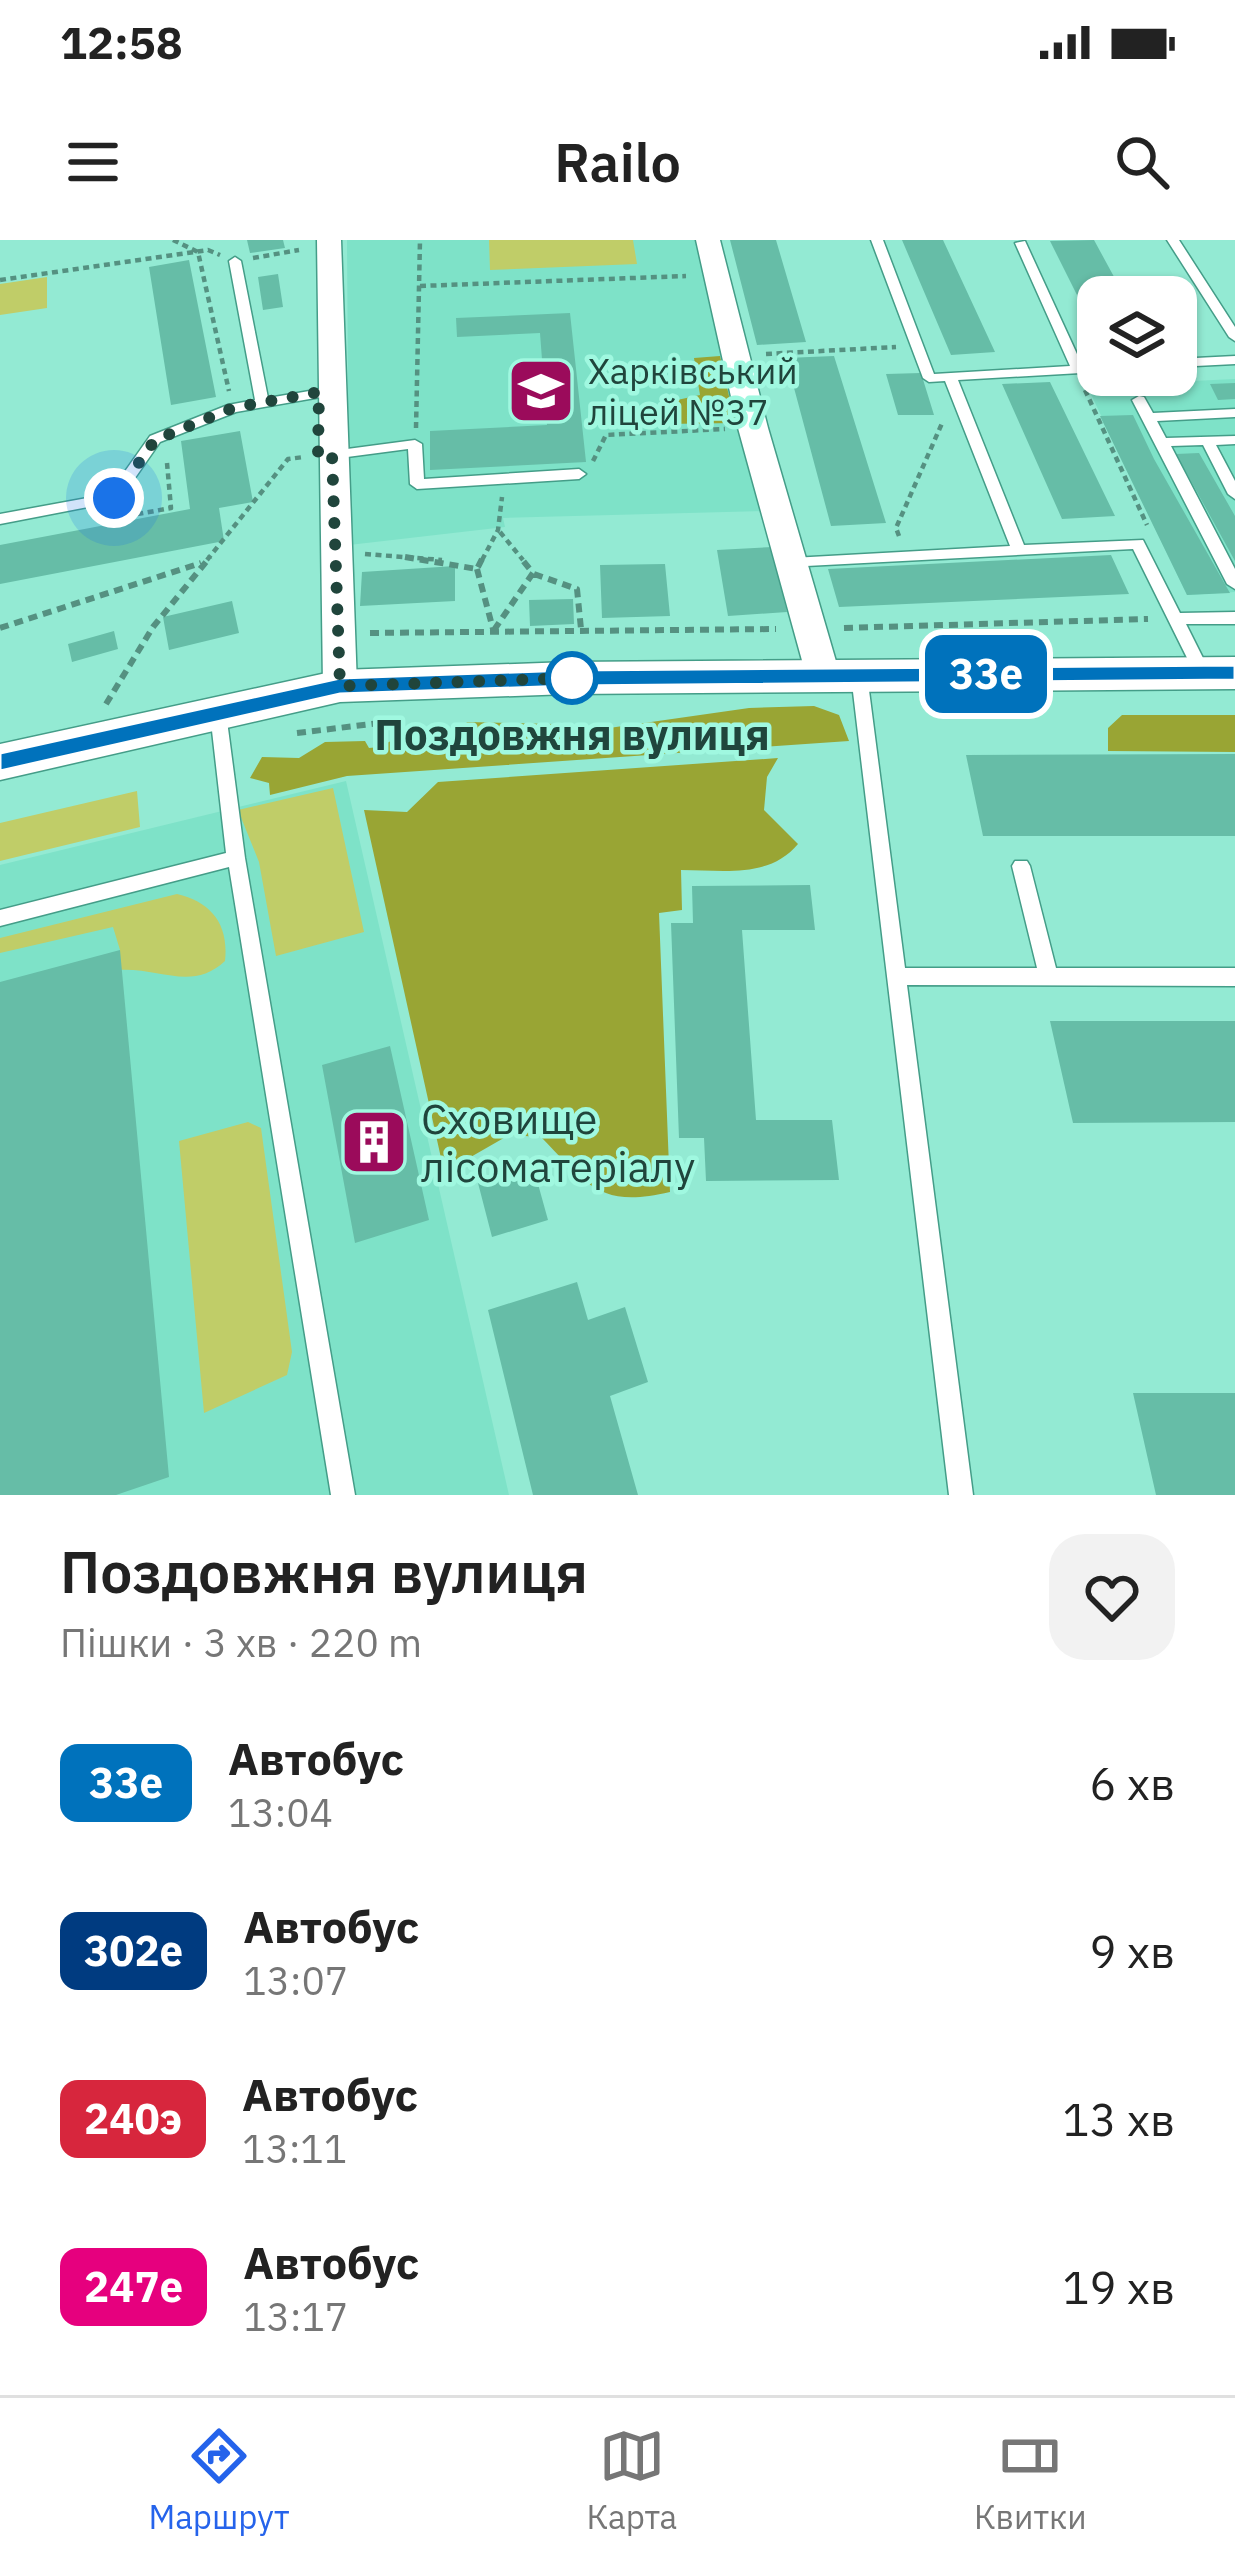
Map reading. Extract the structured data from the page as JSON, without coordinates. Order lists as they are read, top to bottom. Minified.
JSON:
{"places":{"school or university":["Харківський ліцей №37"],"other":["Поздовжня вулиця"],"building":["Сховище лісоматеріалу"]},"lines":["bus line 33е"],"page":{"status":"12:58","header":"Railo","on_map":"33е","heading":["Поздовжня вулиця","Пішки · 3 хв · 220 m"],"list":[{"mark":"33е","name":"Автобус","note":"13:04","value":"6 хв"},{"mark":"302е","name":"Автобус","note":"13:07","value":"9 хв"},{"mark":"240э","name":"Автобус","note":"13:11","value":"13 хв"},{"mark":"247е","name":"Автобус","note":"13:17","value":"19 хв"}],"tabs":["Маршрут","Карта","Квитки"]}}
